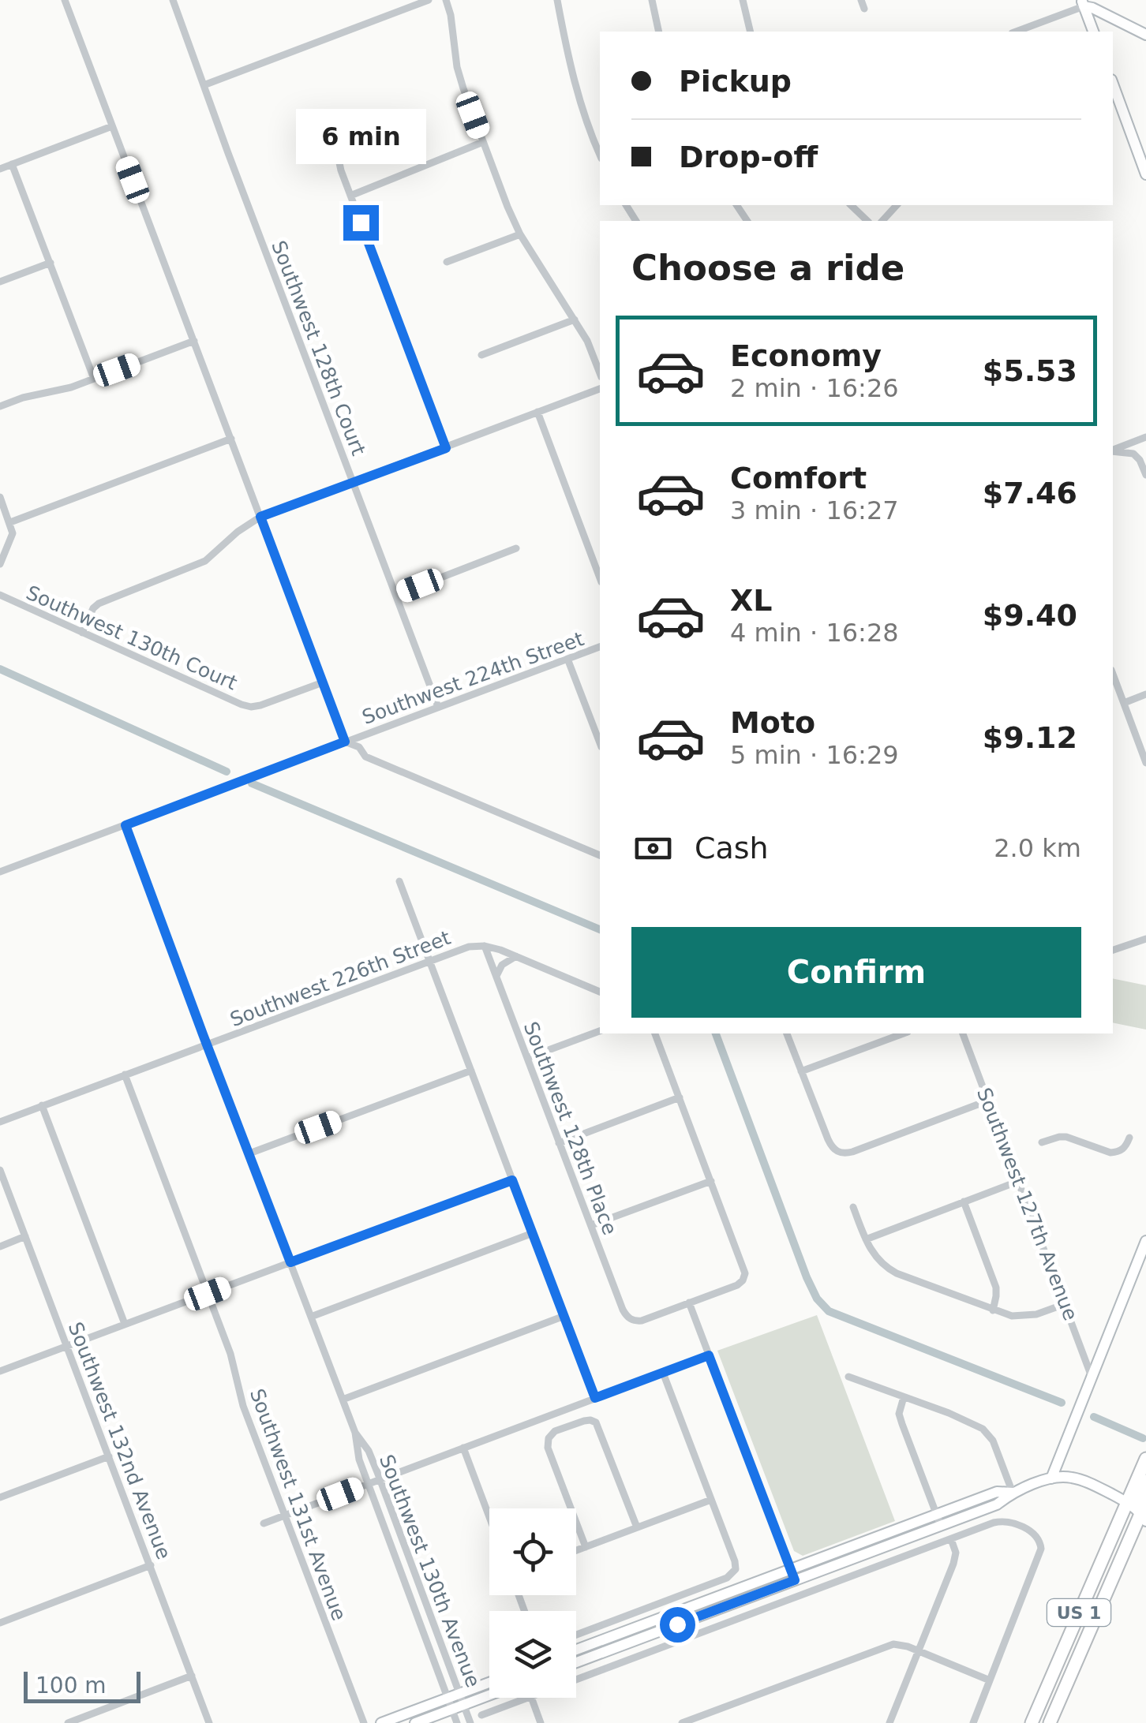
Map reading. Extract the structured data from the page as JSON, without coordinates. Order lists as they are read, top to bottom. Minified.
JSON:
{"streets":{"highway":["US 1"],"street":["Southwest 128th Court","Southwest 130th Court","Southwest 224th Street","Southwest 226th Street","Southwest 128th Place","Southwest 127th Avenue","Southwest 132nd Avenue","Southwest 131st Avenue","Southwest 130th Avenue"]},"crossings":[["Southwest 128th Court","Southwest 224th Street"],["Southwest 224th Street","Southwest 130th Avenue"],["Southwest 226th Street","Southwest 128th Place"],["Southwest 226th Street","Southwest 131st Avenue"],["Southwest 226th Street","Southwest 130th Avenue"]],"scale_bar":"100 m","page":{"banner":["Pickup","Drop-off"],"bubble":"6 min","heading":"Choose a ride","list":[{"name":"Economy","note":"2 min · 16:26","value":"$5.53"},{"name":"Comfort","note":"3 min · 16:27","value":"$7.46"},{"name":"XL","note":"4 min · 16:28","value":"$9.40"},{"name":"Moto","note":"5 min · 16:29","value":"$9.12"}],"pay":["Cash","2.0 km"],"buttons":"Confirm","scale":"100 m"}}
